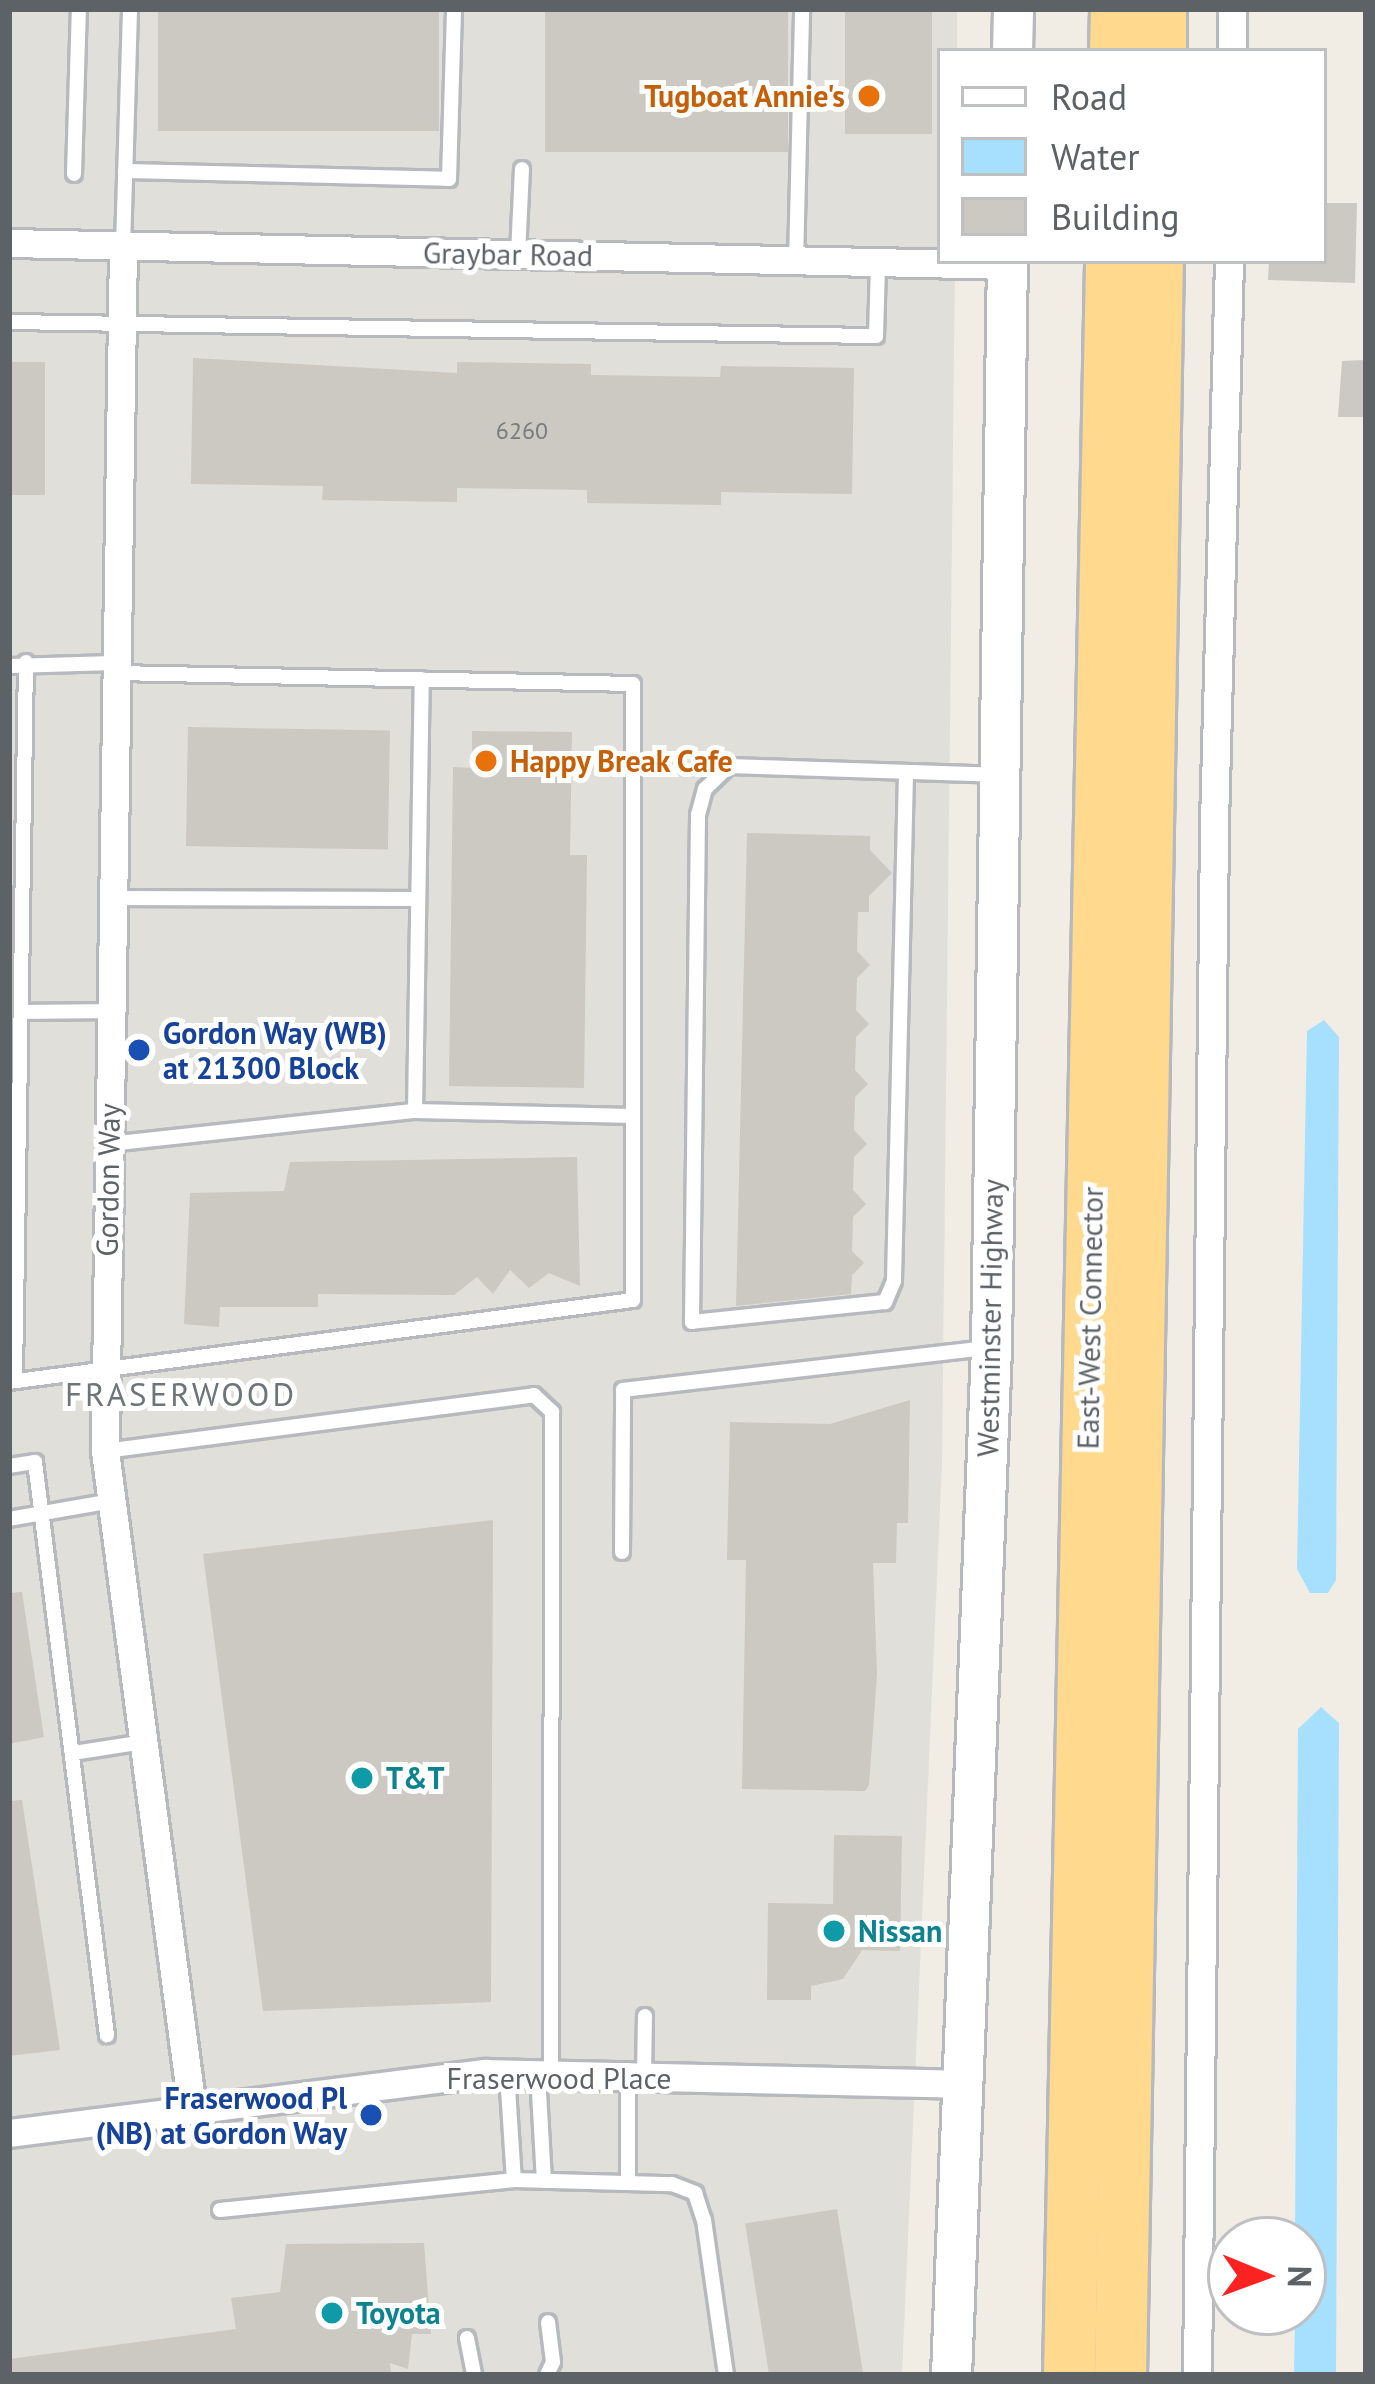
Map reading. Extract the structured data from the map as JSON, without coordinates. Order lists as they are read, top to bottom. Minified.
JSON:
{"streets":{"highway":["East-West Connector"],"main road":["Westminster Highway"],"street":["Graybar Road","Gordon Way","Fraserwood Place"]},"crossings":[["Graybar Road","Gordon Way"],["Gordon Way","Fraserwood Place"],["Westminster Highway","Fraserwood Place"]],"districts":["FRASERWOOD"],"places":["Tugboat Annie's","Happy Break Cafe","Gordon Way (WB) at 21300 Block","T&T","Nissan","Fraserwood Pl (NB) at Gordon Way","Toyota"],"house_numbers":["6260"],"legend":["Road","Water","Building"],"north":"right"}
